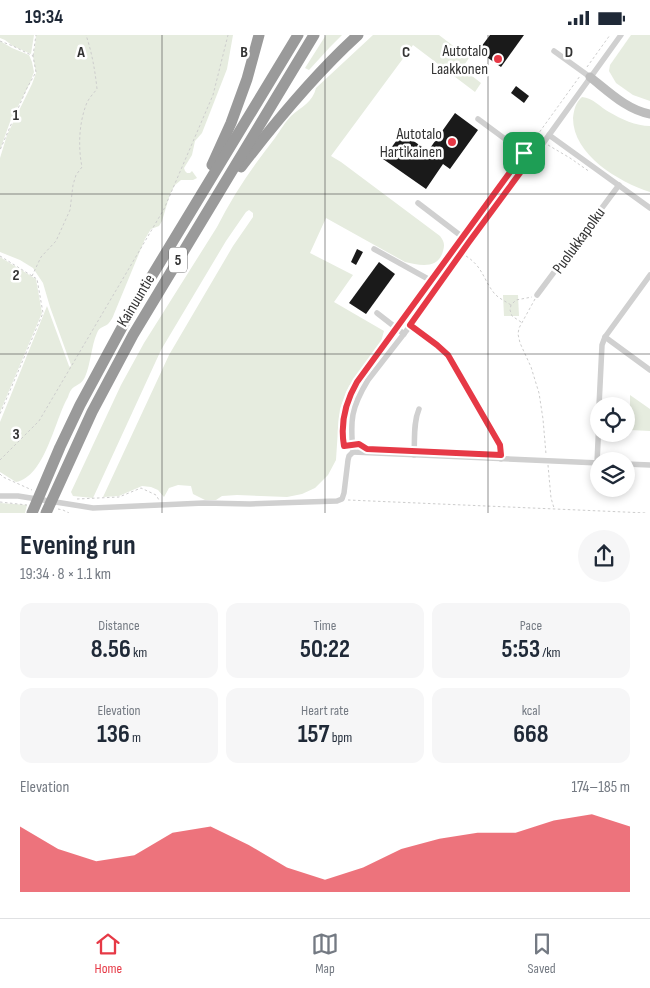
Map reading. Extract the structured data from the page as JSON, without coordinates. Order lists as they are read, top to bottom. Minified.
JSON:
{"streets":{"highway":["5","Kainuuntie"],"street":["Puolukkapolku"]},"places":["Autotalo Laakkonen","Autotalo Hartikainen"],"page":{"status":"19:34","heading":["Evening run","19:34 · 8 × 1.1 km"],"stats":[["Distance","8.56 km"],["Time","50:22"],["Pace","5:53 /km"],["Elevation","136 m"],["Heart rate","157 bpm"],["kcal","668"]],"chart":["Elevation","174–185 m"],"tabs":["Home","Map","Saved"]},"grid":{"columns":["A","B","C","D"],"rows":["1","2","3"]}}
